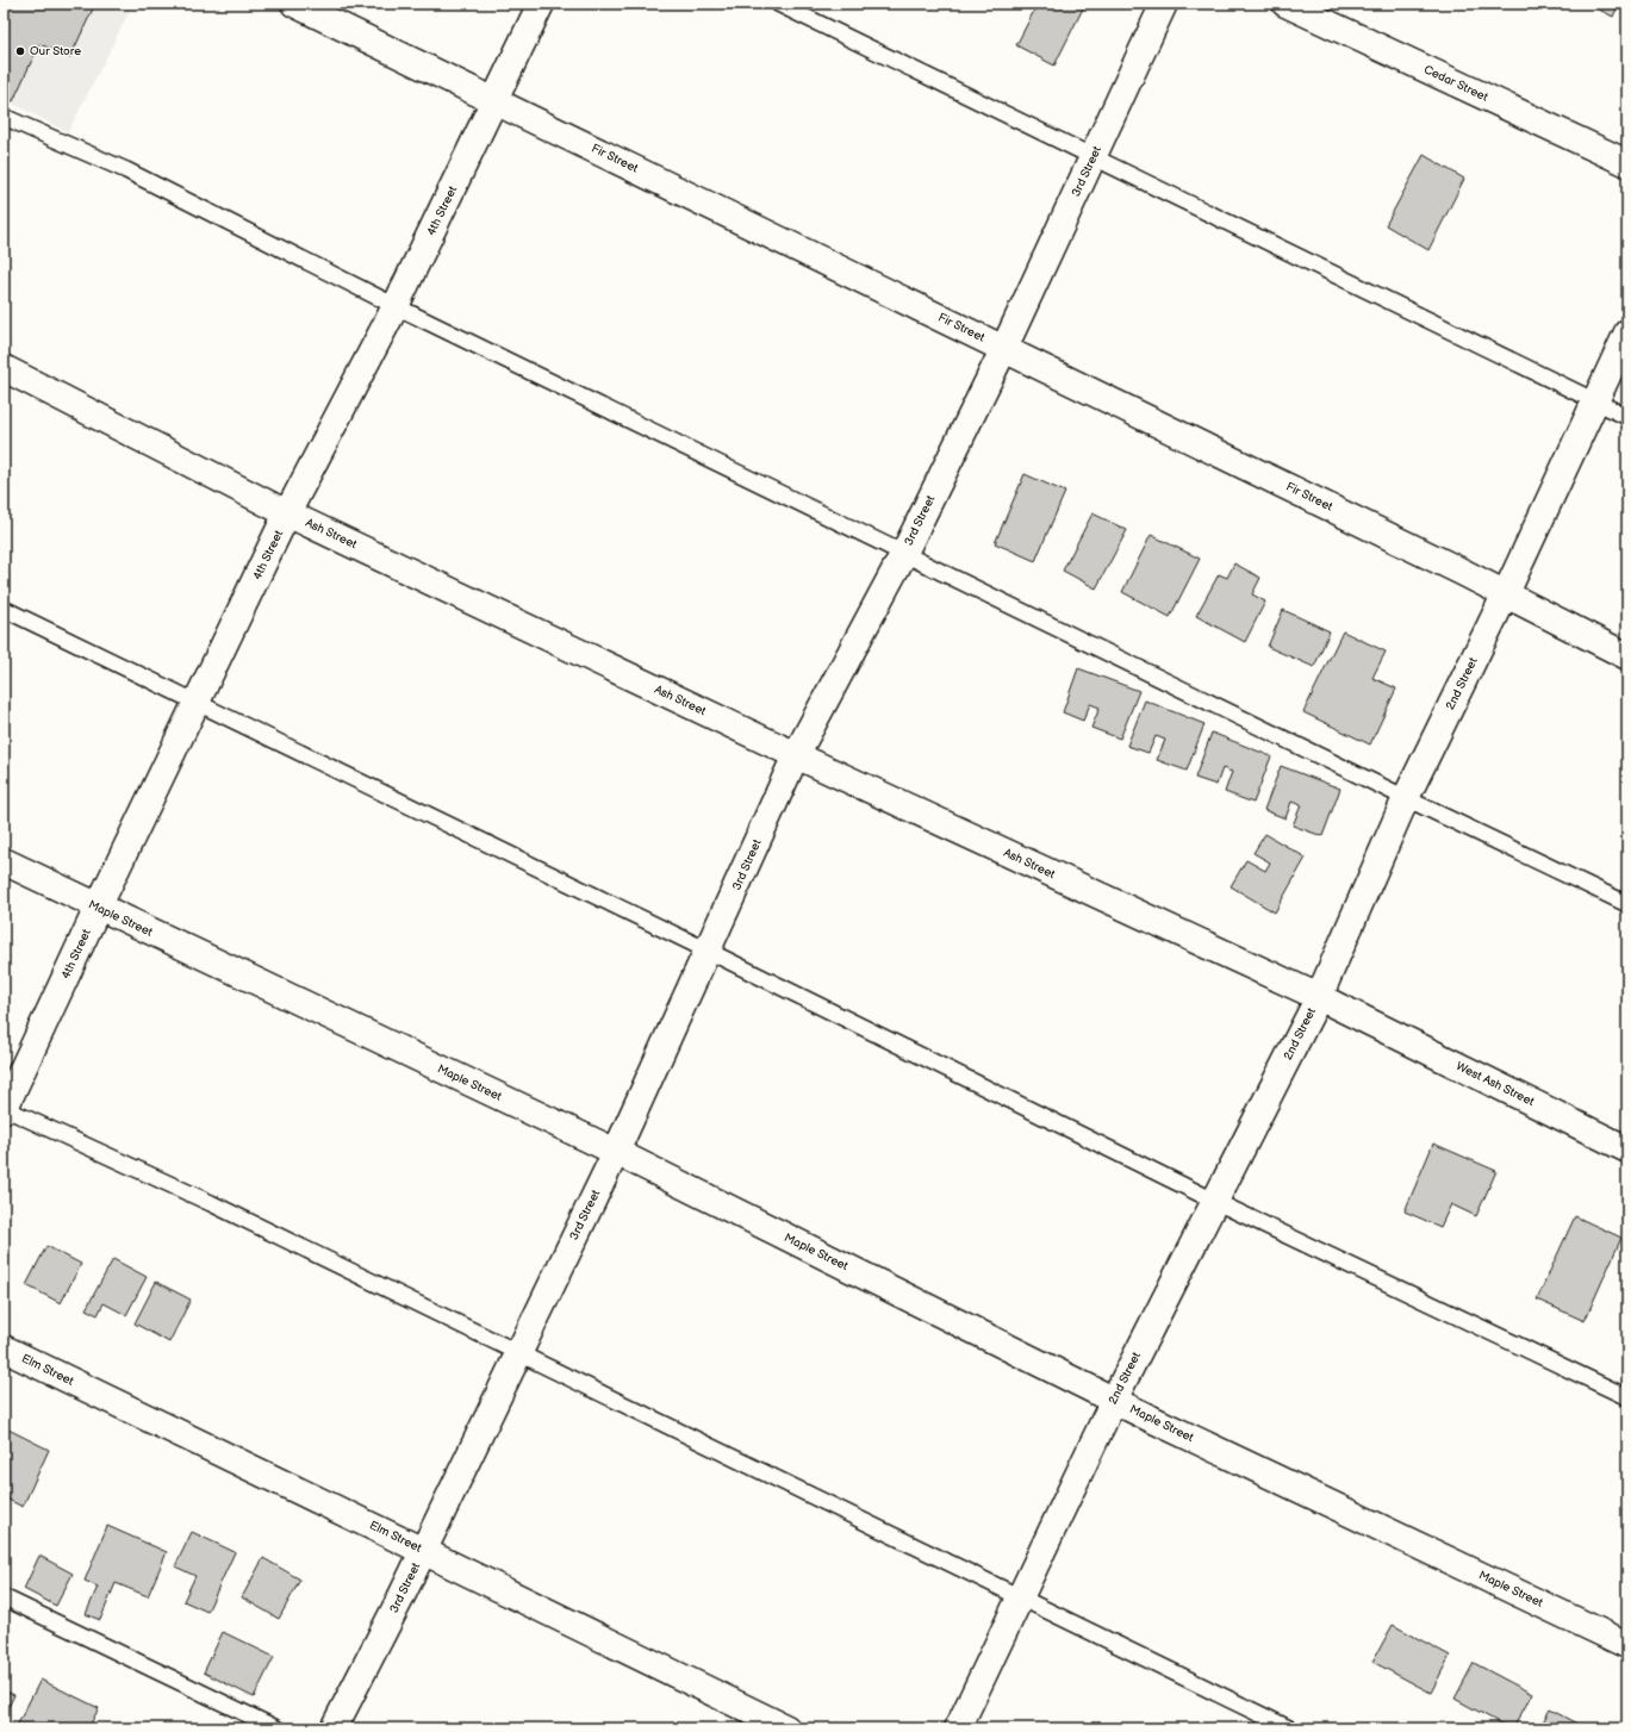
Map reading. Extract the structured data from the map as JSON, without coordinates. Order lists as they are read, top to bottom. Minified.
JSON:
{"streets":{"street":["Cedar Street","Fir Street","3rd Street","4th Street","Ash Street","2nd Street","Maple Street","West Ash Street","Elm Street"]},"crossings":[["Fir Street","3rd Street"],["Fir Street","4th Street"],["Fir Street","2nd Street"],["3rd Street","Ash Street"],["3rd Street","Maple Street"],["3rd Street","Elm Street"],["4th Street","Ash Street"],["4th Street","Maple Street"],["Ash Street","2nd Street"],["Ash Street","West Ash Street"],["2nd Street","Maple Street"]],"places":["Our Store"]}
